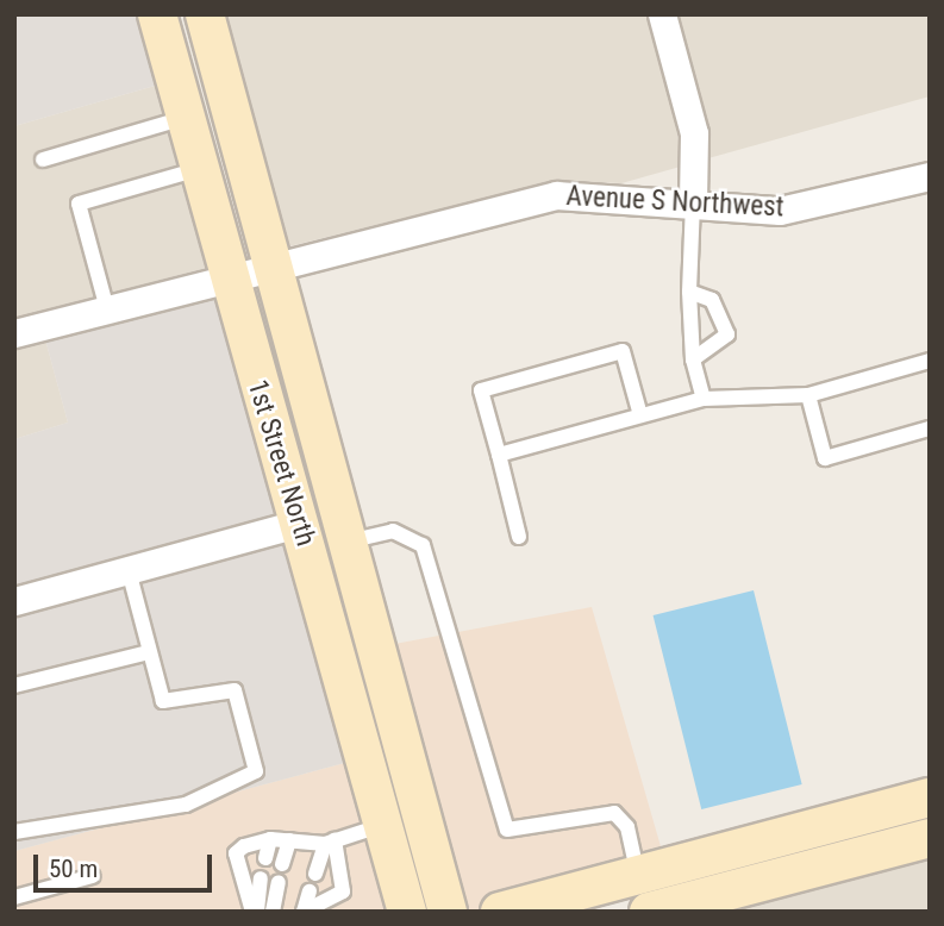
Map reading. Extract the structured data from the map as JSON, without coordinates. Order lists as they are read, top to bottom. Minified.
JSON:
{"streets":{"main road":["1st Street North"],"street":["Avenue S Northwest"]},"crossings":[["Avenue S Northwest","1st Street North"]],"scale_bar":"50 m"}
